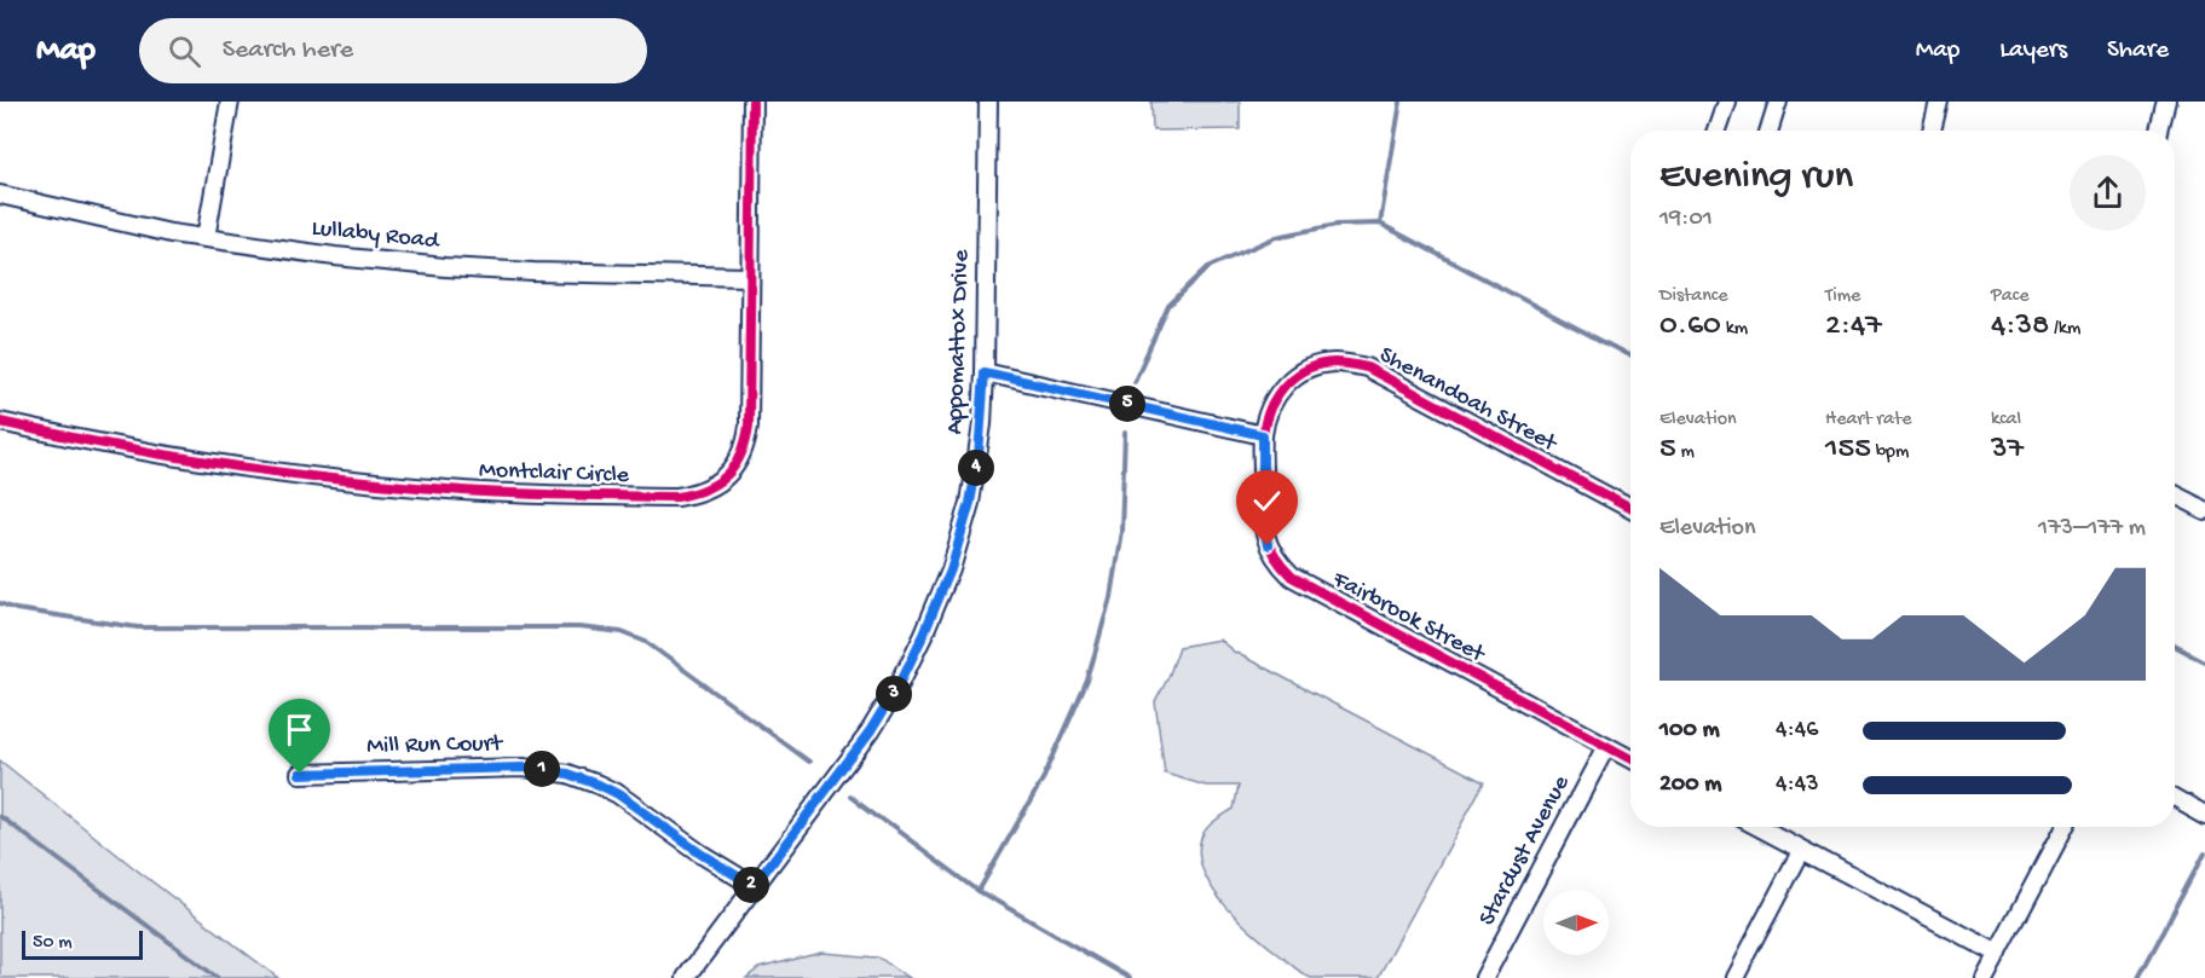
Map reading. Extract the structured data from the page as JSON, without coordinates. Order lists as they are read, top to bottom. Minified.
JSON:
{"streets":{"street":["Lullaby Road","Appomattox Drive","Shenandoah Street","Montclair Circle","Fairbrook Street","Mill Run Court","Stardust Avenue"]},"crossings":[["Lullaby Road","Montclair Circle"],["Appomattox Drive","Mill Run Court"],["Shenandoah Street","Fairbrook Street"],["Fairbrook Street","Stardust Avenue"]],"scale_bar":"50 m","north":"right","page":{"header":"Map","search":"Search here","nav":["Map","Layers","Share"],"heading":["Evening run","19:01"],"stats":[["Distance","0.60 km"],["Time","2:47"],["Pace","4:38 /km"],["Elevation","5 m"],["Heart rate","155 bpm"],["kcal","37"]],"pins":["5","4","3","1","2"],"chart":["Elevation","173–177 m"],"list":[{"name":"100 m","note":"4:46"},{"name":"200 m","note":"4:43"}],"scale":"50 m"}}
